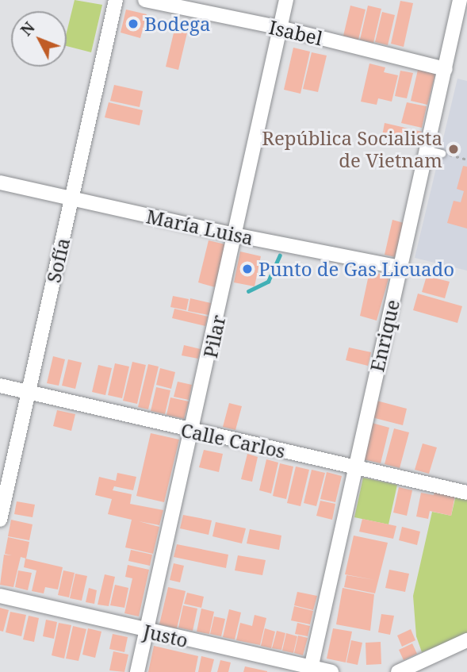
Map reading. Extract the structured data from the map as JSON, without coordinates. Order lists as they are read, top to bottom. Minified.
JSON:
{"streets":{"street":["Isabel","María Luisa","Sofía","Enrique","Pilar","Calle Carlos","Justo"]},"crossings":[["Isabel","Enrique"],["Isabel","Pilar"],["María Luisa","Sofía"],["María Luisa","Enrique"],["María Luisa","Pilar"],["Sofía","Calle Carlos"],["Enrique","Calle Carlos"],["Enrique","Justo"],["Pilar","Calle Carlos"],["Pilar","Justo"]],"places":["Bodega","República Socialista de Vietnam","Punto de Gas Licuado"],"north":"top left"}
